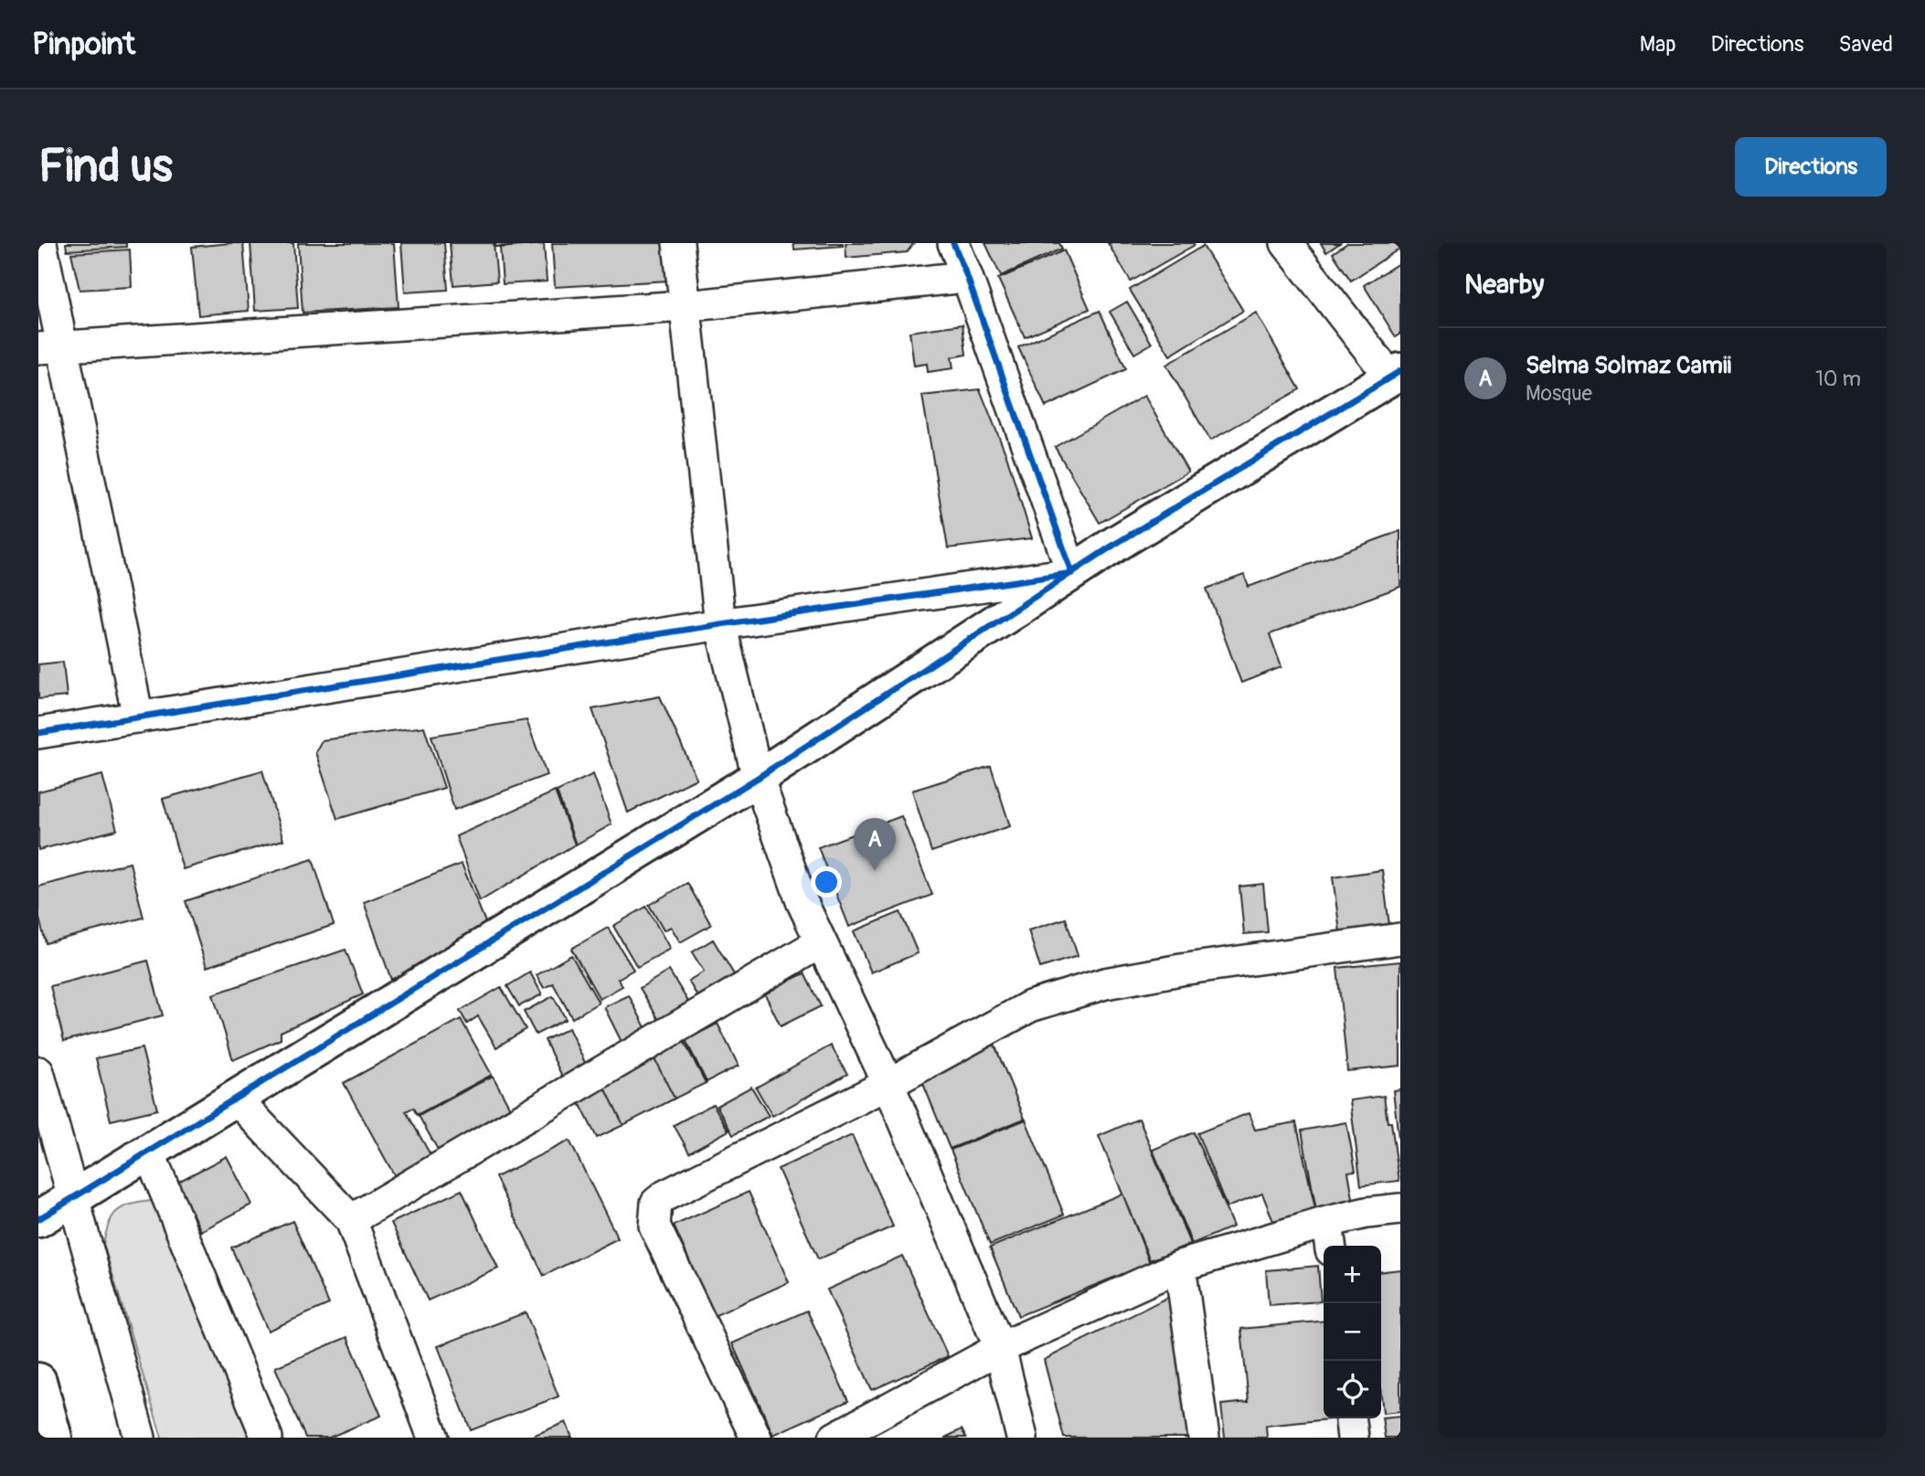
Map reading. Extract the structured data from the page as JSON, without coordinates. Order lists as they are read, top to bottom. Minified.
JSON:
{"page":{"header":"Pinpoint","nav":["Map","Directions","Saved"],"buttons":"Directions","title":"Find us","heading":"Nearby","list":[{"mark":"A","name":"Selma Solmaz Camii","note":"Mosque","value":"10 m"}],"pins":"A","map_buttons":["+","−"]}}
